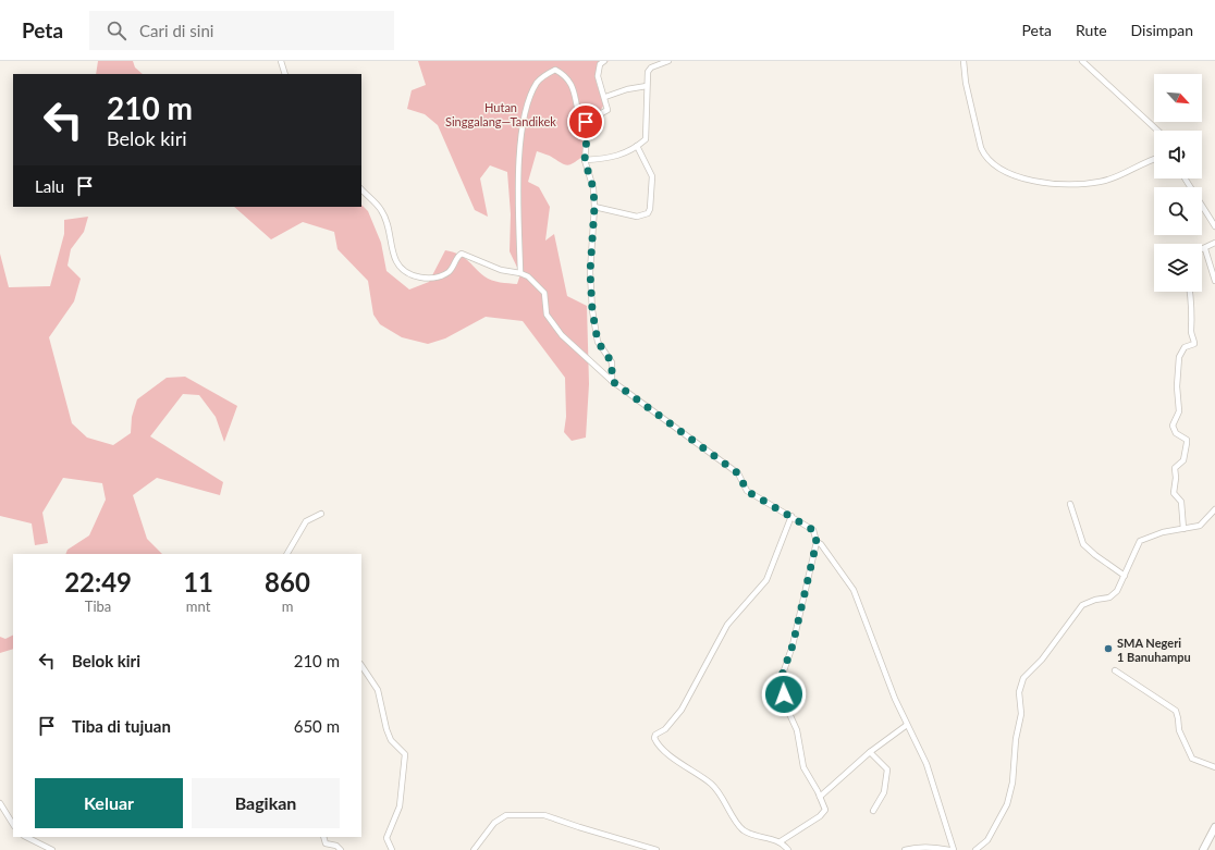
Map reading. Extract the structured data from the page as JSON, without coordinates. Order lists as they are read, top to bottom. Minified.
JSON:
{"parks":["Hutan Singgalang—Tandikek"],"places":["SMA Negeri 1 Banuhampu"],"north":"bottom right","page":{"header":"Peta","search":"Cari di sini","nav":["Peta","Rute","Disimpan"],"turn":["210 m","Belok kiri"],"then":"Lalu","eta":["22:49","Tiba","11","mnt","860","m"],"list":[{"name":"Belok kiri","value":"210 m"},{"name":"Tiba di tujuan","value":"650 m"}],"buttons":["Keluar","Bagikan"]}}
